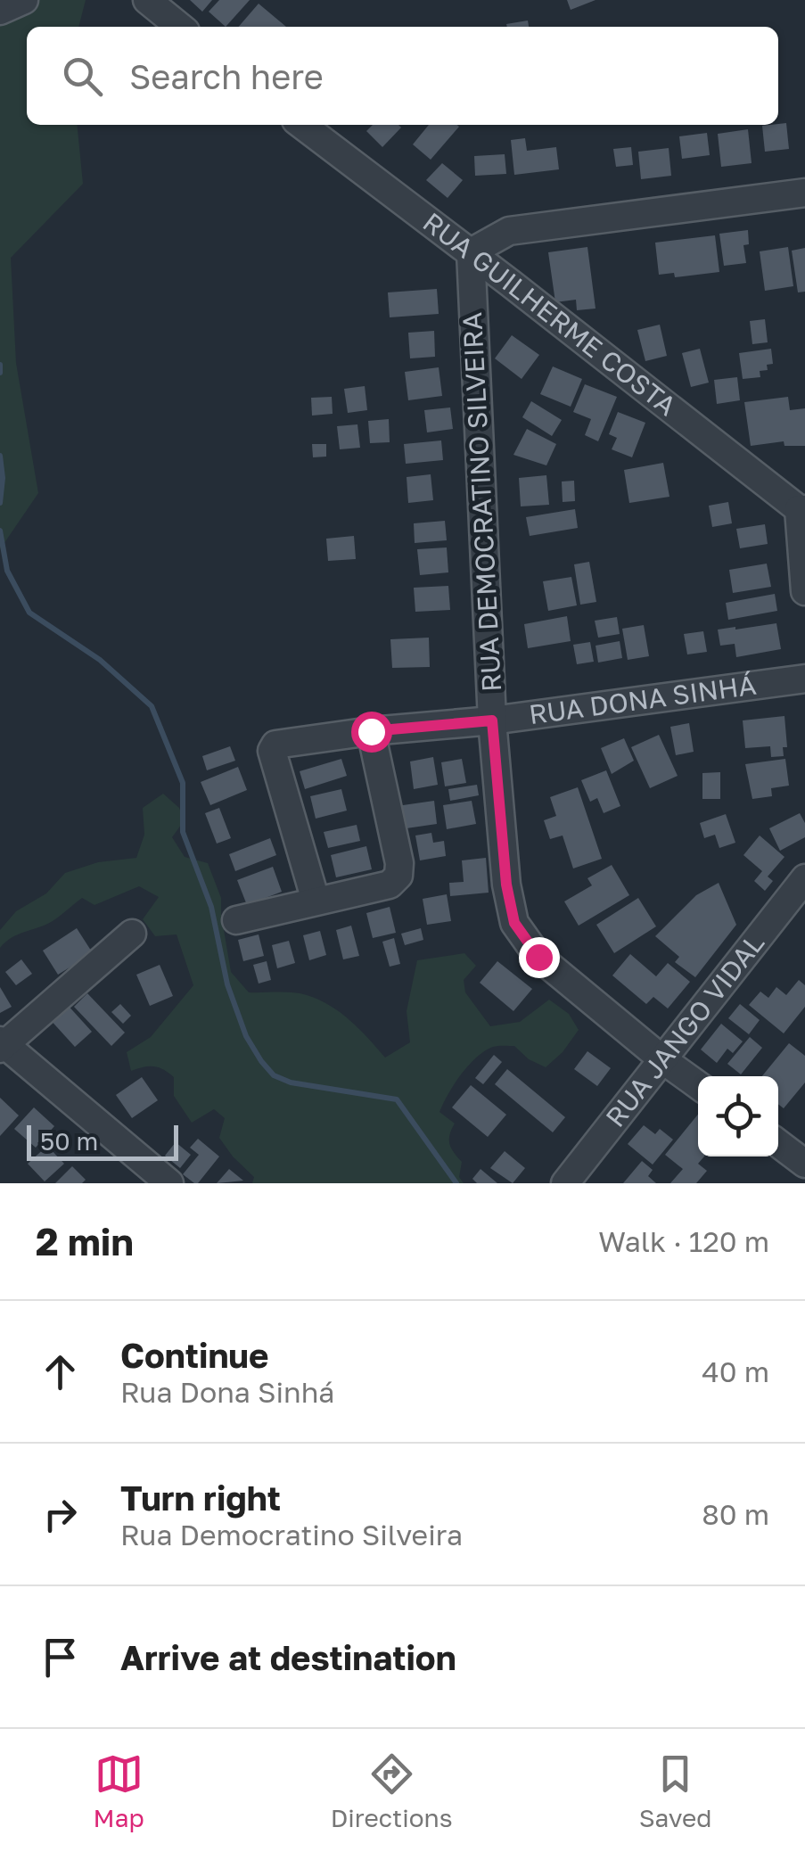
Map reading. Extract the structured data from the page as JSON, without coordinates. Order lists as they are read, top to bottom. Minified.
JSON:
{"streets":{"street":["RUA GUILHERME COSTA","RUA DEMOCRATINO SILVEIRA","RUA DONA SINHÁ","RUA JANGO VIDAL"]},"crossings":[["RUA GUILHERME COSTA","RUA DEMOCRATINO SILVEIRA"],["RUA DEMOCRATINO SILVEIRA","RUA DONA SINHÁ"],["RUA DEMOCRATINO SILVEIRA","RUA JANGO VIDAL"]],"scale_bar":"50 m","page":{"search":"Search here","scale":"50 m","heading":["2 min","Walk · 120 m"],"list":[["Continue","Rua Dona Sinhá","40 m"],["Turn right","Rua Democratino Silveira","80 m"],"Arrive at destination"],"nav":["Map","Directions","Saved"]}}
